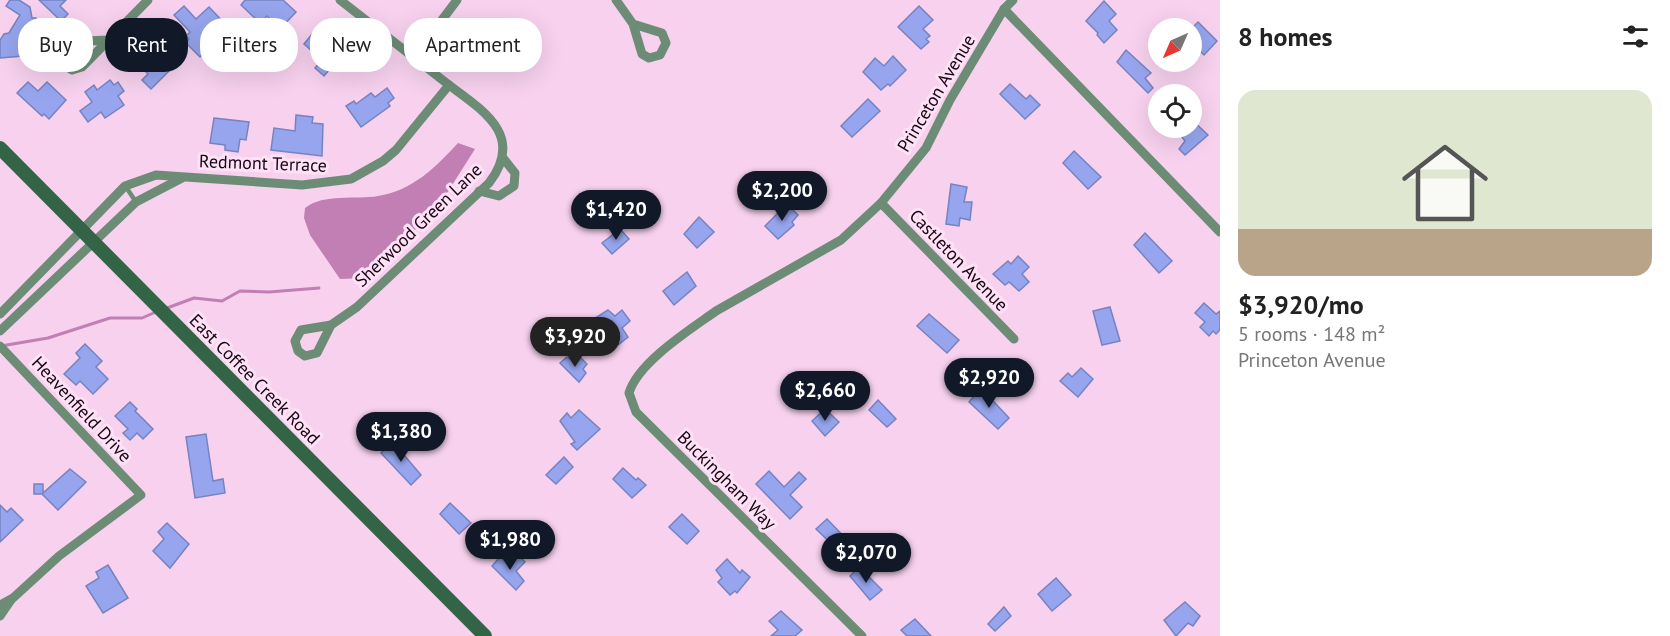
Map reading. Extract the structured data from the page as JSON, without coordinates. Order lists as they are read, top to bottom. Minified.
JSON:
{"streets":{"street":["Princeton Avenue","Redmont Terrace","Sherwood Green Lane","Castleton Avenue","East Coffee Creek Road","Heavenfield Drive","Buckingham Way"]},"crossings":[["Princeton Avenue","Castleton Avenue"],["Princeton Avenue","Buckingham Way"],["Redmont Terrace","Sherwood Green Lane"],["Redmont Terrace","East Coffee Creek Road"]],"north":"bottom left","page":{"heading":"8 homes","chip":["Buy","Rent","Filters","New","Apartment"],"list":[{"name":"$3,920/mo","note":"5 rooms · 148 m² · Princeton Avenue"}],"price":["$2,200","$1,420","$3,920","$2,920","$2,660","$1,380","$1,980","$2,070"]}}
